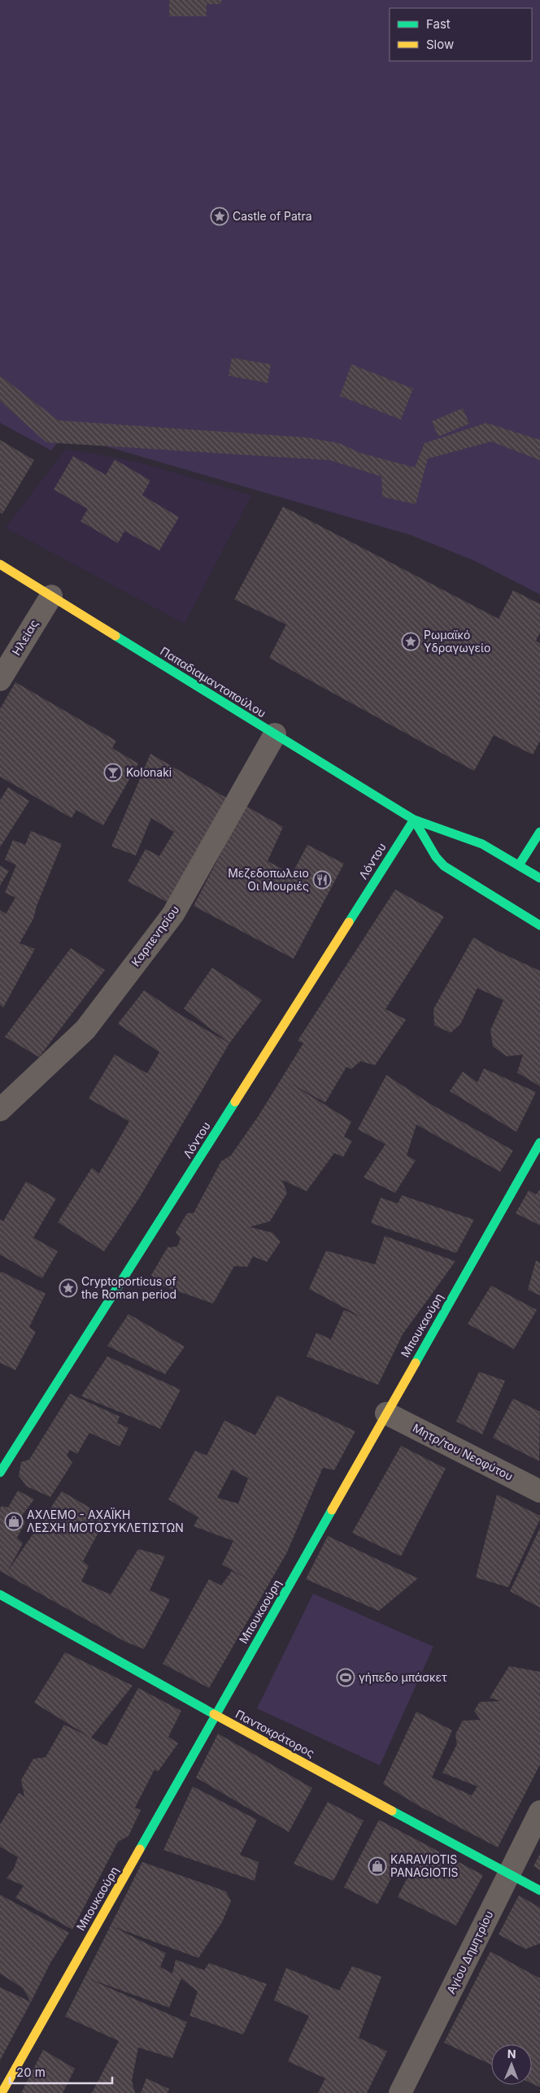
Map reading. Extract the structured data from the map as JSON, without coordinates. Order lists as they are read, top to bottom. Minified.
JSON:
{"streets":{"street":["Ηλείας","Παπαδιαμαντοπούλου","Λόντου","Καρπενησίου","Μπουκαούρη","Μητρ/του Νεοφύτου","Παντοκράτορος","Αγίου Δημητρίου"]},"crossings":[["Ηλείας","Παπαδιαμαντοπούλου"],["Παπαδιαμαντοπούλου","Λόντου"],["Παπαδιαμαντοπούλου","Καρπενησίου"],["Μπουκαούρη","Μητρ/του Νεοφύτου"],["Μπουκαούρη","Παντοκράτορος"],["Παντοκράτορος","Αγίου Δημητρίου"]],"places":{"place":["Castle of Patra","Ρωμαϊκό Υδραγωγείο","Cryptoporticus of the Roman period"],"bar":["Kolonaki"],"restaurant":["Μεζεδοπωλειο Οι Μουριές"],"shop":["ΑΧΛΕΜΟ - ΑΧΑΪΚΗ ΛΕΣΧΗ ΜΟΤΟΣΥΚΛΕΤΙΣΤΩΝ","KARAVIOTIS PANAGIOTIS"],"sports":["γήπεδο μπάσκετ"]},"legend":["Fast","Slow"],"scale_bar":"20 m","north":"top"}
